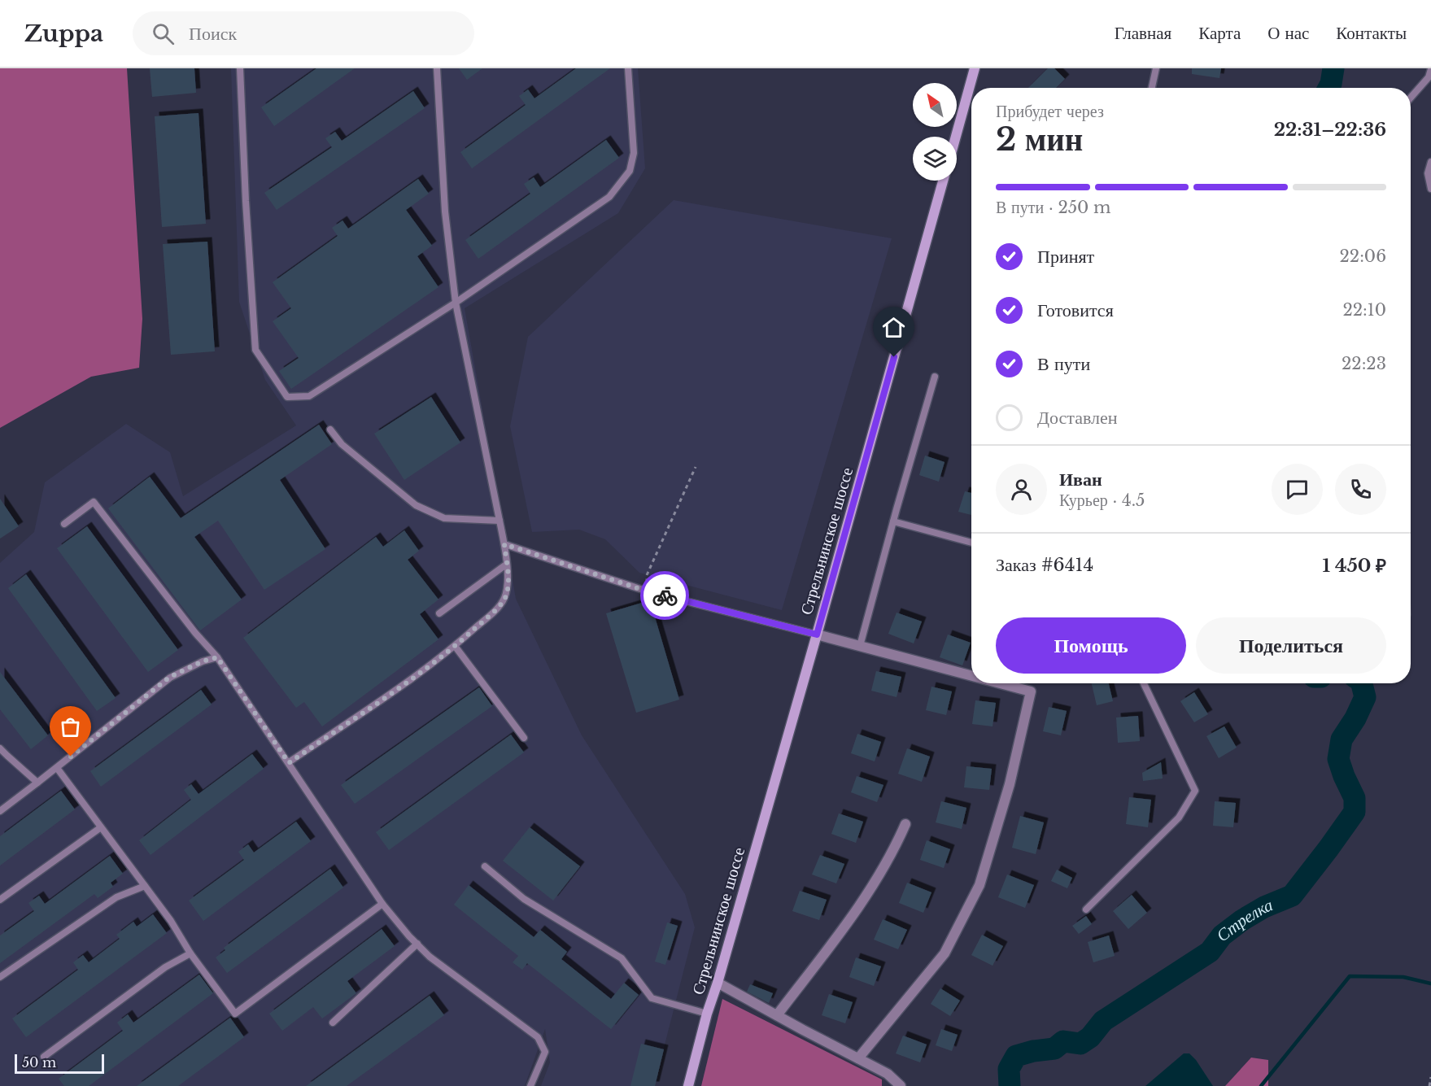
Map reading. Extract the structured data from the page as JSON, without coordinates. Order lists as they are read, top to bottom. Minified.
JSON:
{"streets":{"main road":["Стрельнинское шоссе"]},"water":["Стрелка"],"scale_bar":"50 m","north":"top left","page":{"header":"Zuppa","search":"Поиск","nav":["Главная","Карта","О нас","Контакты"],"heading":["2 мин","Прибудет через","22:31–22:36"],"panel":["Иван","Курьер · 4.5","Заказ #6414","1 450 ₽"],"bar":"В пути · 250 m","list":[["Принят","22:06"],["Готовится","22:10"],["В пути","22:23"],"Доставлен"],"buttons":["Помощь","Поделиться"],"scale":"50 m"}}
